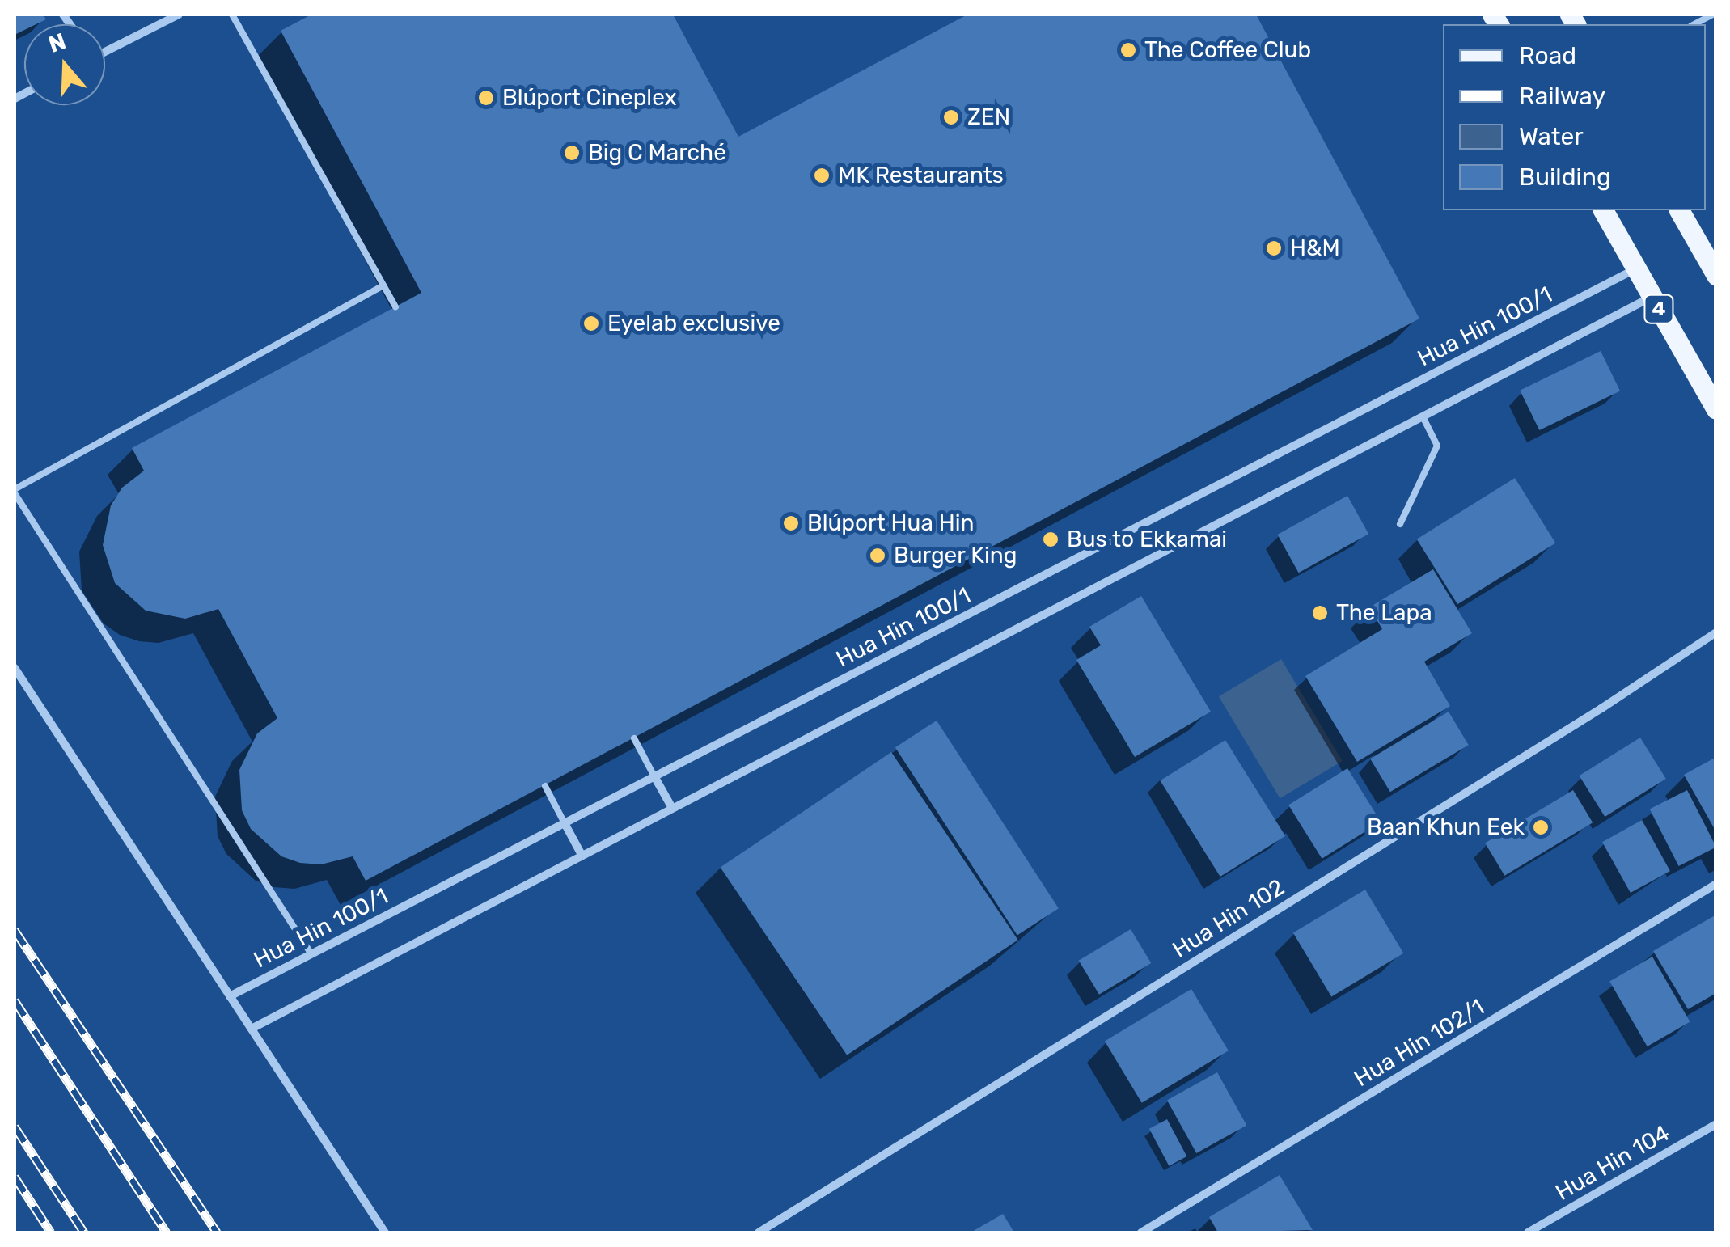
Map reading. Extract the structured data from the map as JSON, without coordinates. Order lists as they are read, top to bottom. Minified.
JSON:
{"streets":{"main road":["4"],"street":["Hua Hin 100/1","Hua Hin 102","Hua Hin 102/1","Hua Hin 104"]},"crossings":[["4","Hua Hin 100/1"]],"places":["The Coffee Club","Blúport Cineplex","ZEN","Big C Marché","MK Restaurants","H&M","Eyelab exclusive","Blúport Hua Hin","Bus to Ekkamai","Burger King","The Lapa","Baan Khun Eek"],"legend":["Road","Railway","Water","Building"],"north":"top"}
